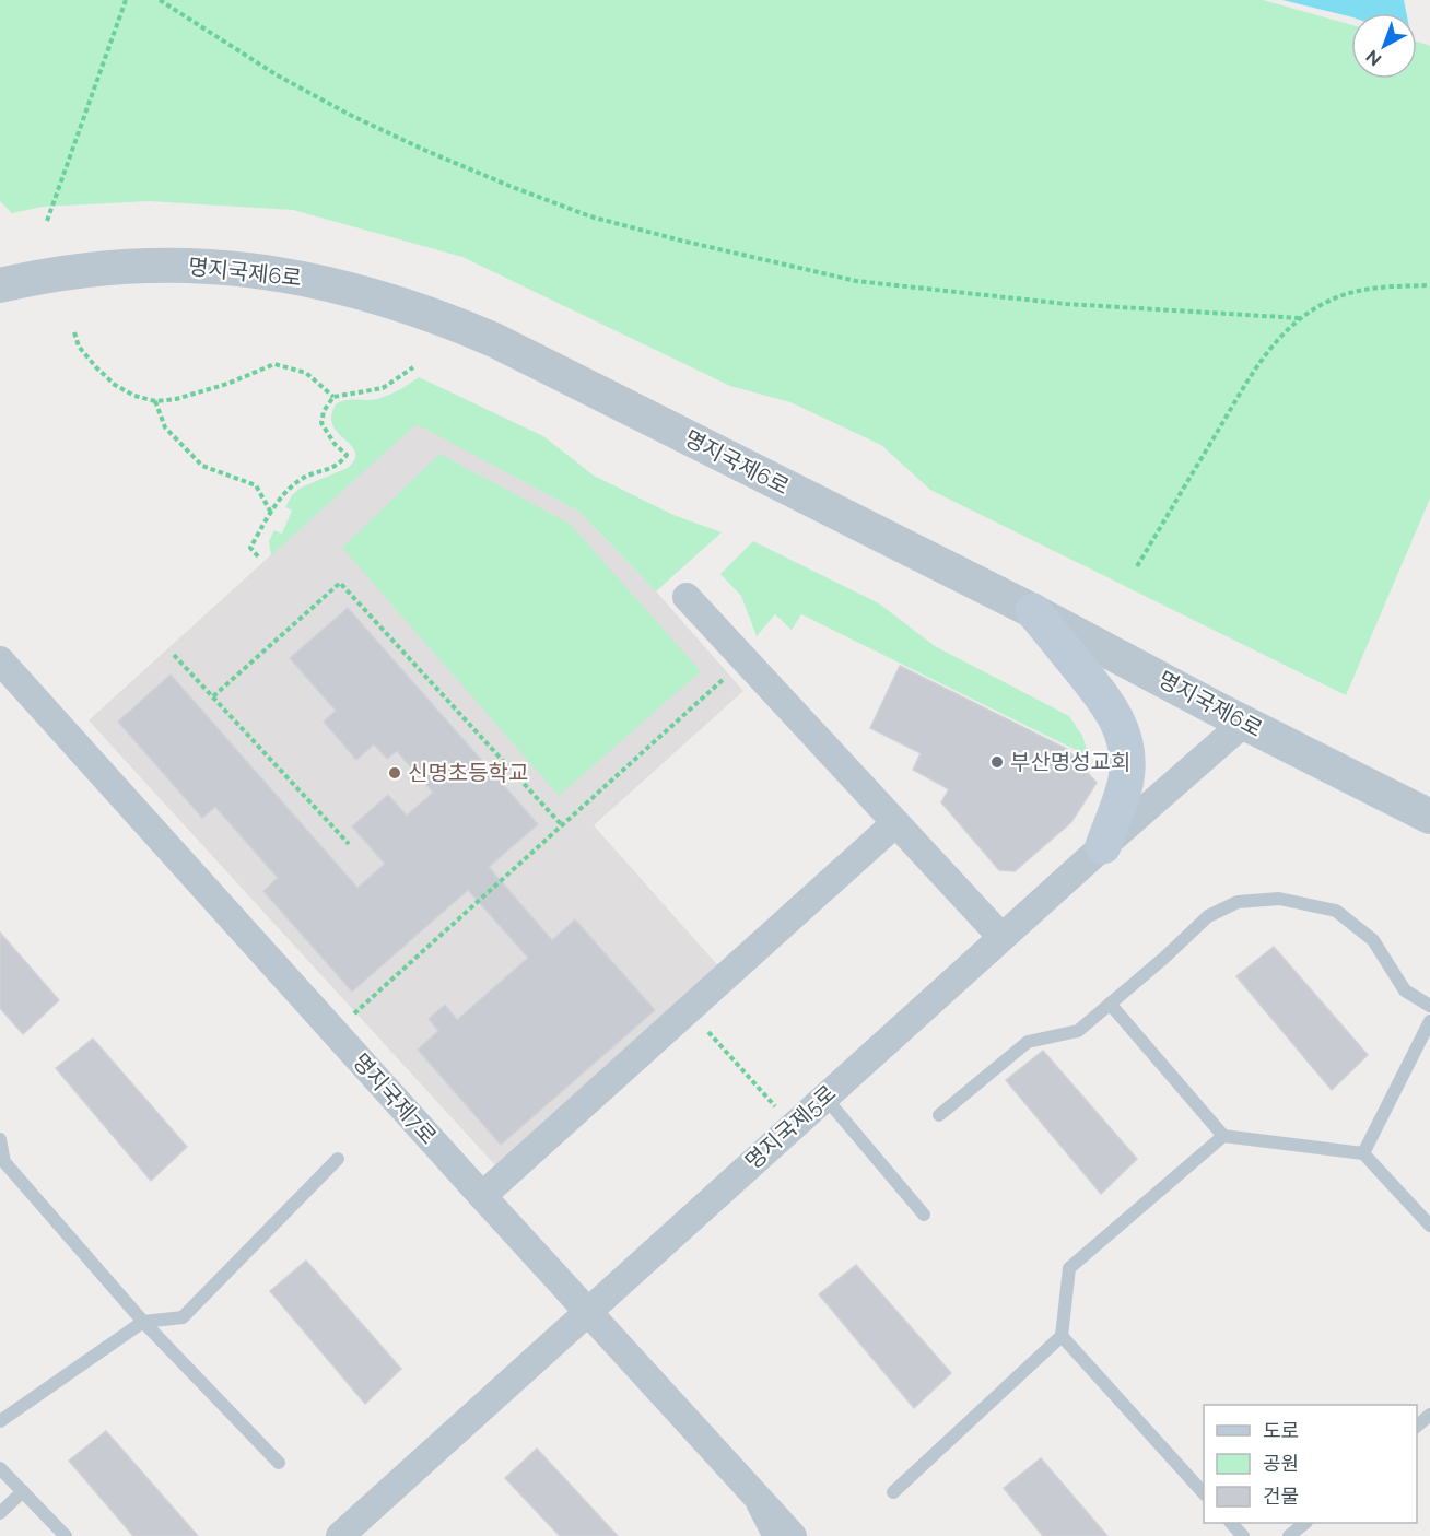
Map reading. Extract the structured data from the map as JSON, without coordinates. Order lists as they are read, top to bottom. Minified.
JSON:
{"streets":{"street":["명지국제6로","명지국제7로","명지국제5로"]},"crossings":[["명지국제6로","명지국제5로"],["명지국제7로","명지국제5로"]],"places":["부산명성교회","신명초등학교"],"legend":["도로","공원","건물"],"north":"bottom left"}
